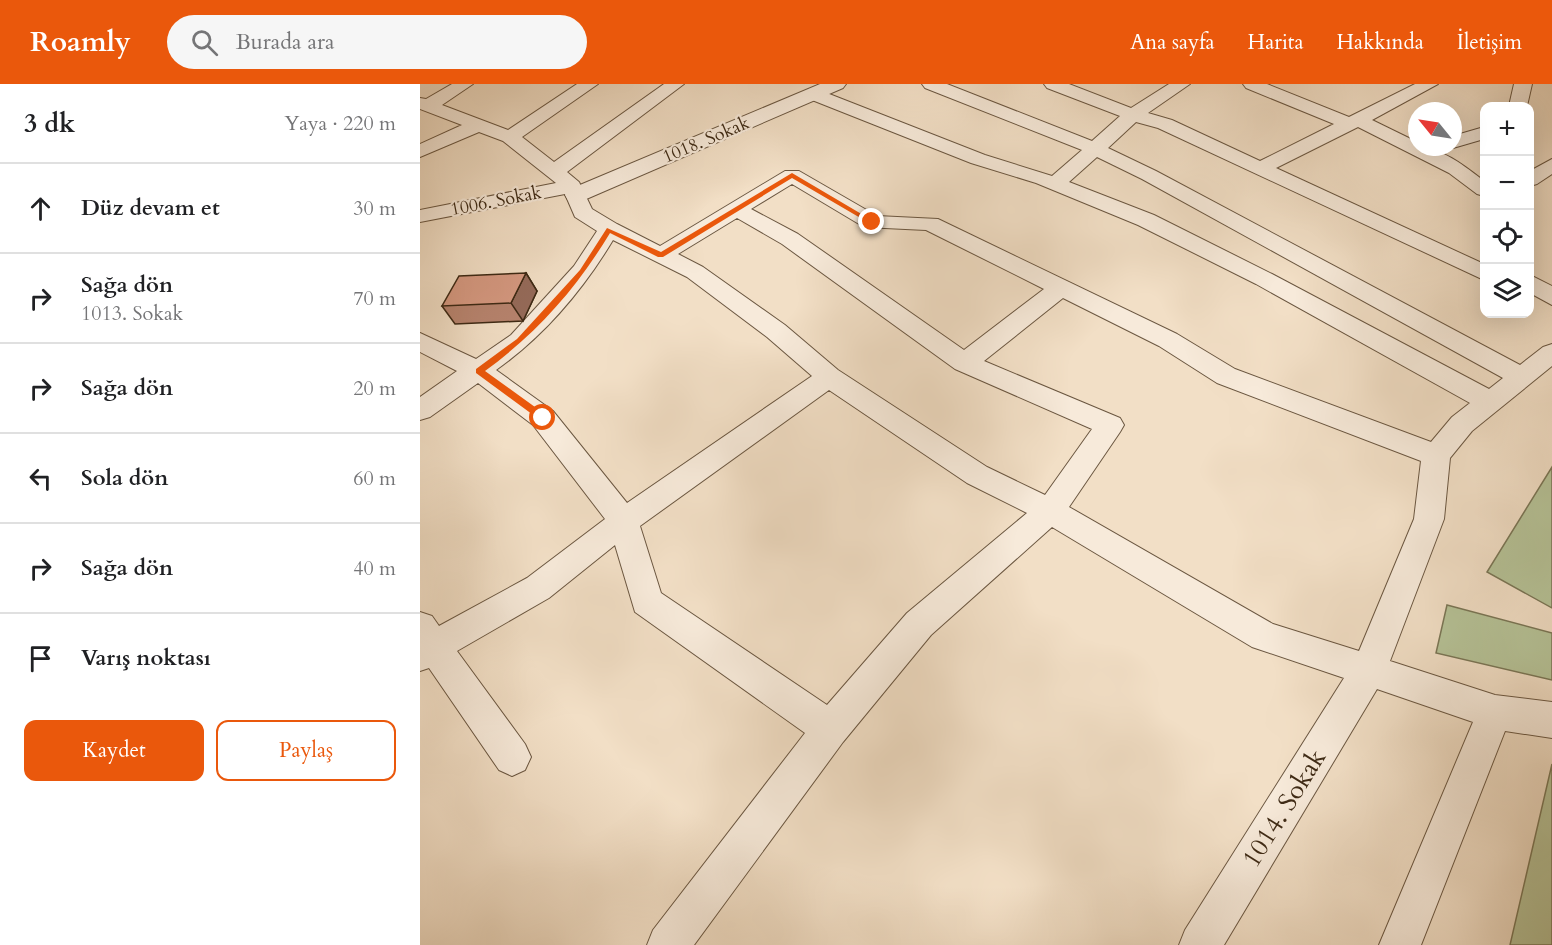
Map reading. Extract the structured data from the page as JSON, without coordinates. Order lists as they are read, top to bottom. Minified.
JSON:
{"streets":{"street":["1018. Sokak","1006. Sokak","1014. Sokak"]},"crossings":[["1018. Sokak","1006. Sokak"]],"north":"top left","page":{"header":"Roamly","search":"Burada ara","nav":["Ana sayfa","Harita","Hakkında","İletişim"],"heading":["3 dk","Yaya · 220 m"],"map_buttons":["+","−"],"list":[["Düz devam et","30 m"],["Sağa dön","1013. Sokak","70 m"],["Sağa dön","20 m"],["Sola dön","60 m"],["Sağa dön","40 m"],"Varış noktası"],"buttons":["Kaydet","Paylaş"]}}
